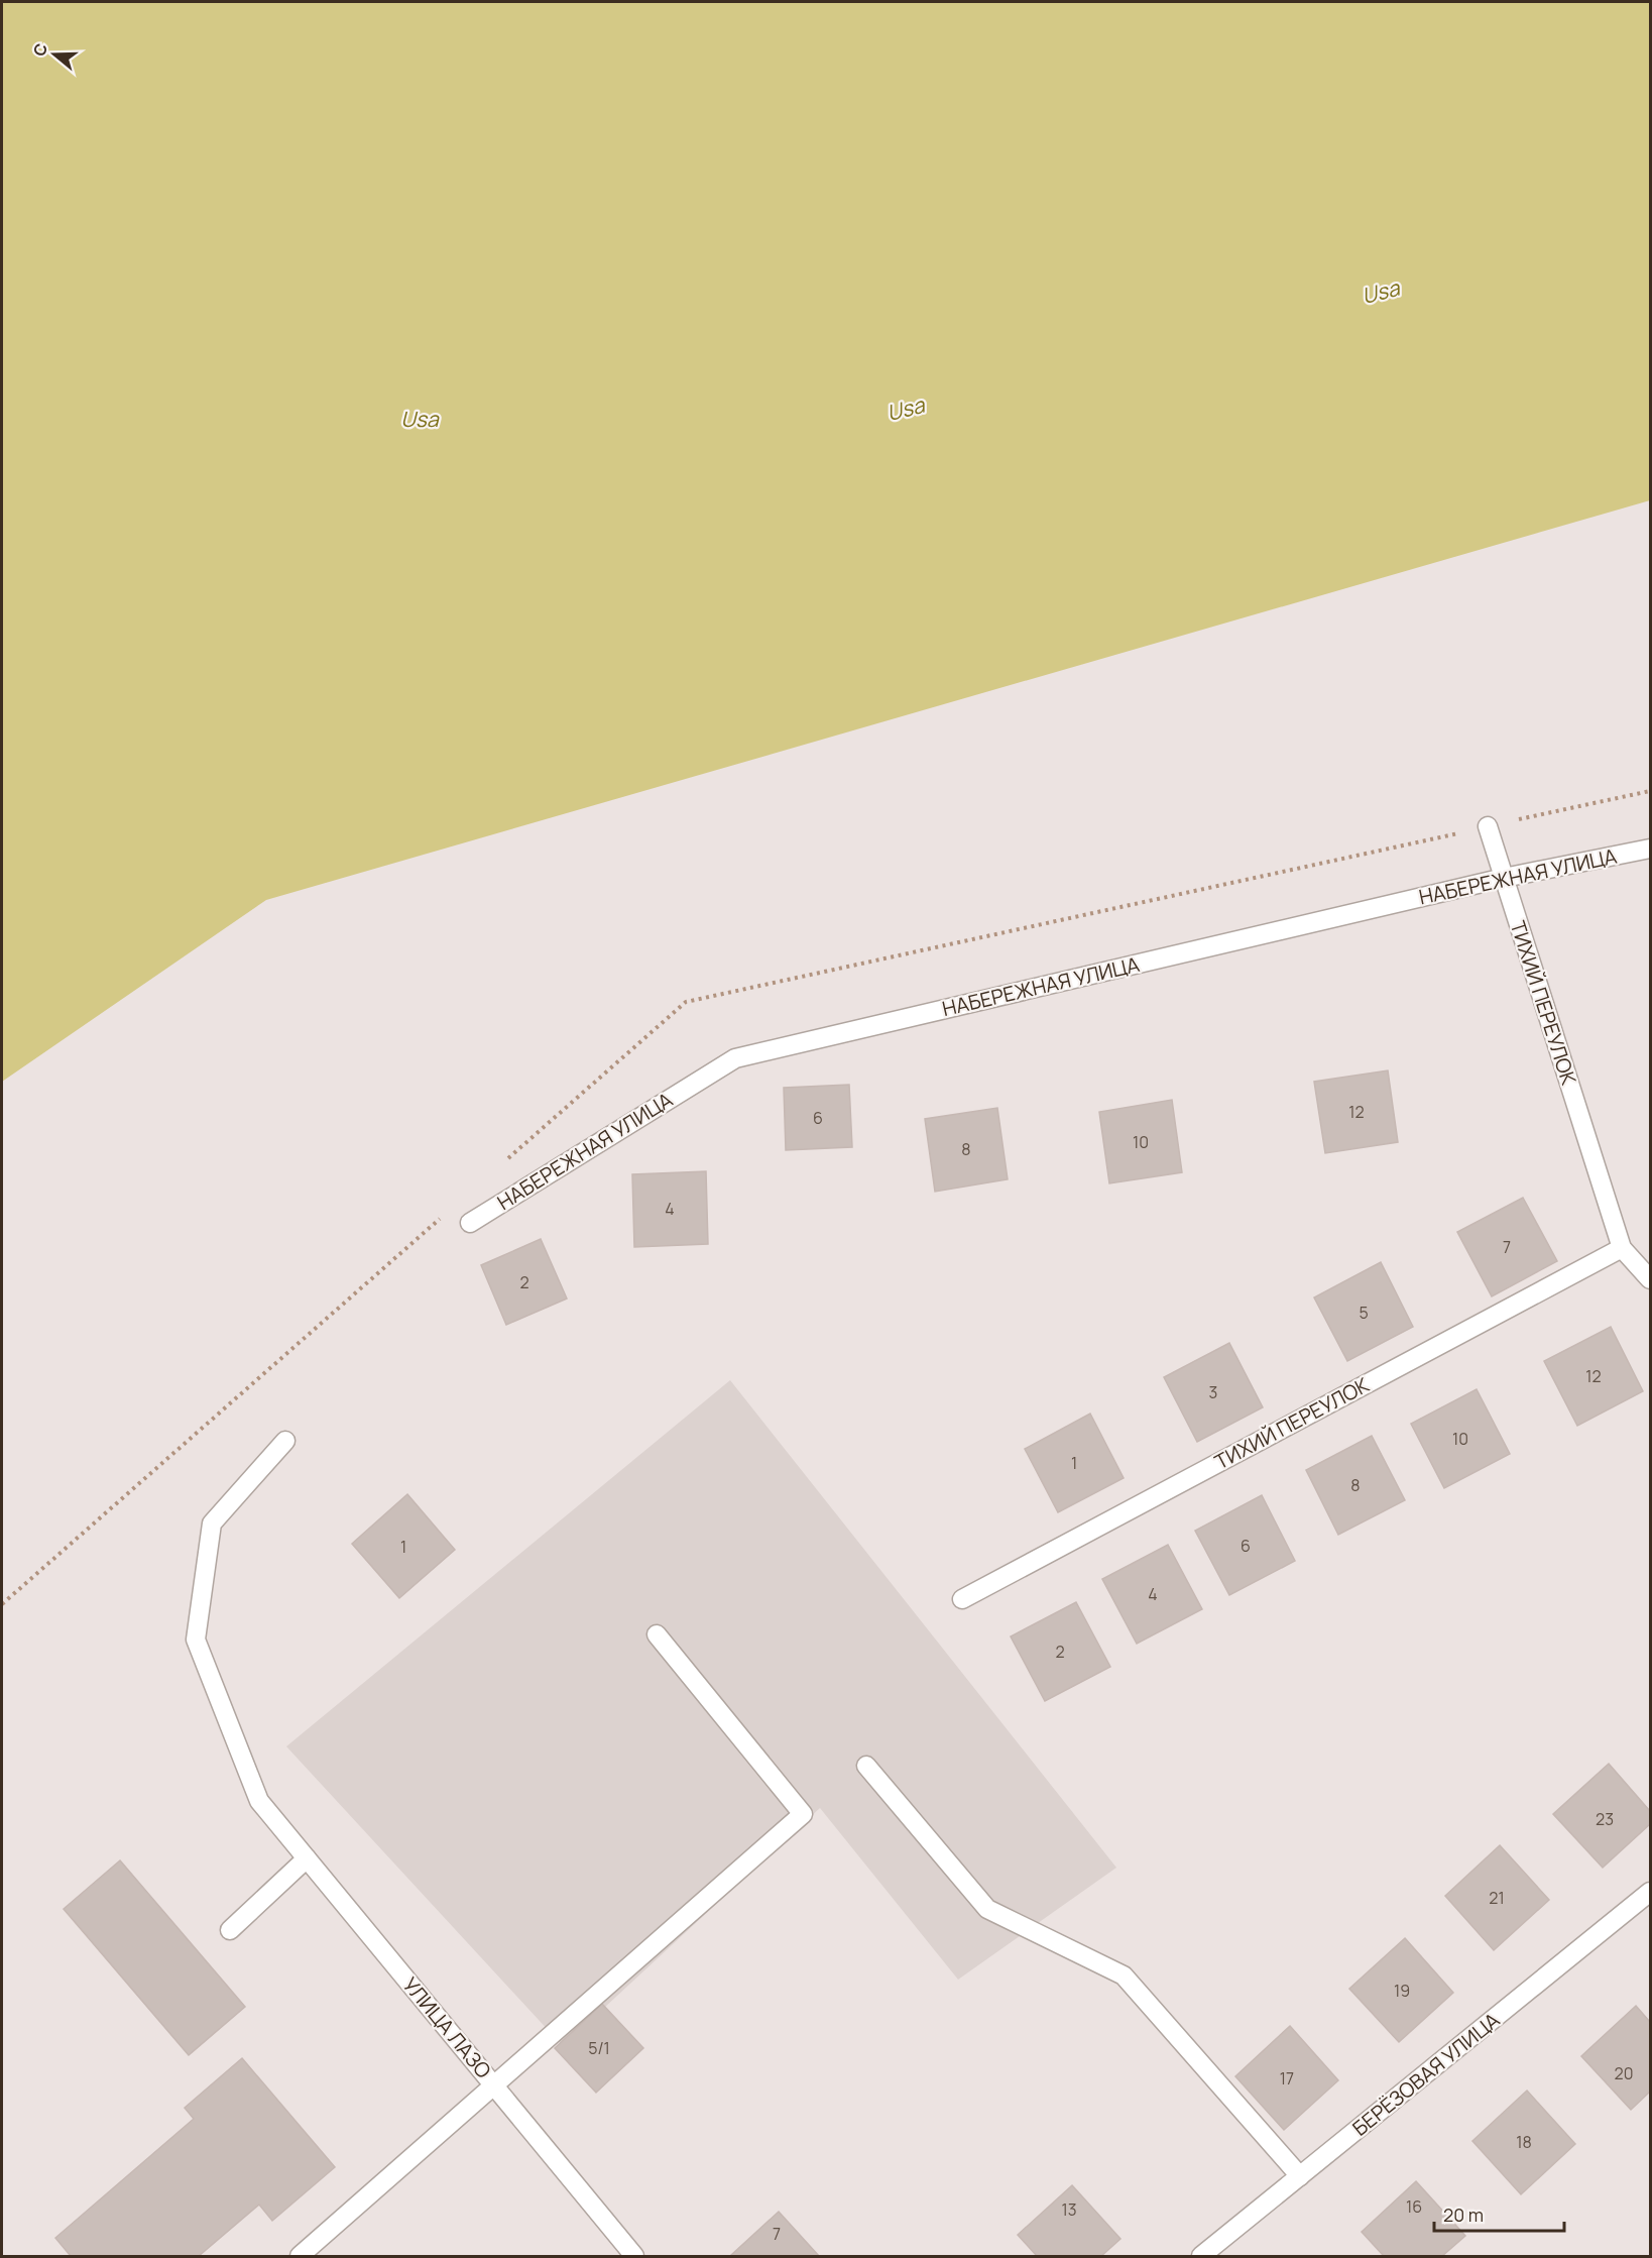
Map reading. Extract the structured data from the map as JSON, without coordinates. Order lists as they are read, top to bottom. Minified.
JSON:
{"streets":{"street":["НАБЕРЕЖНАЯ УЛИЦА","ТИХИЙ ПЕРЕУЛОК","УЛИЦА ЛАЗО","БЕРЁЗОВАЯ УЛИЦА"]},"crossings":[["НАБЕРЕЖНАЯ УЛИЦА","ТИХИЙ ПЕРЕУЛОК"]],"water":["Usa"],"house_numbers":["12","6","10","8","4","7","2","5","12","3","10","1","8","6","1","4","2","23","21","19","5/1","20","17","18","16","13","7"],"scale_bar":"20 m","north":"left"}
